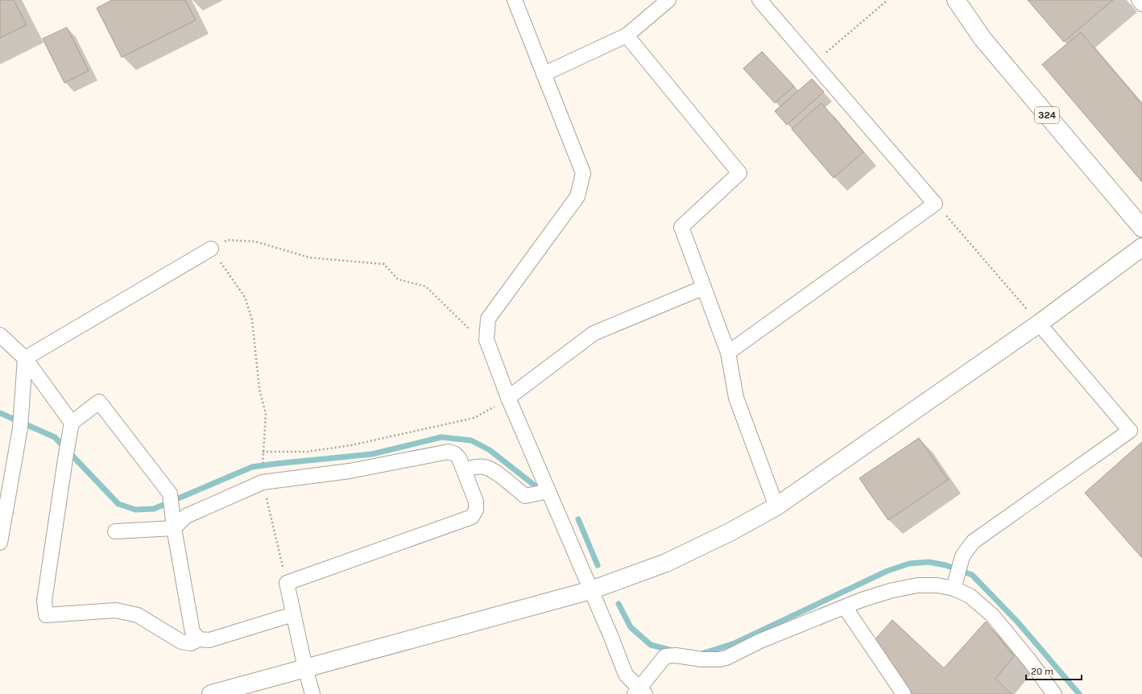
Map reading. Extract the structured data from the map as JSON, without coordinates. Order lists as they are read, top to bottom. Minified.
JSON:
{"streets":{"main road":["324"]},"scale_bar":"20 m"}
